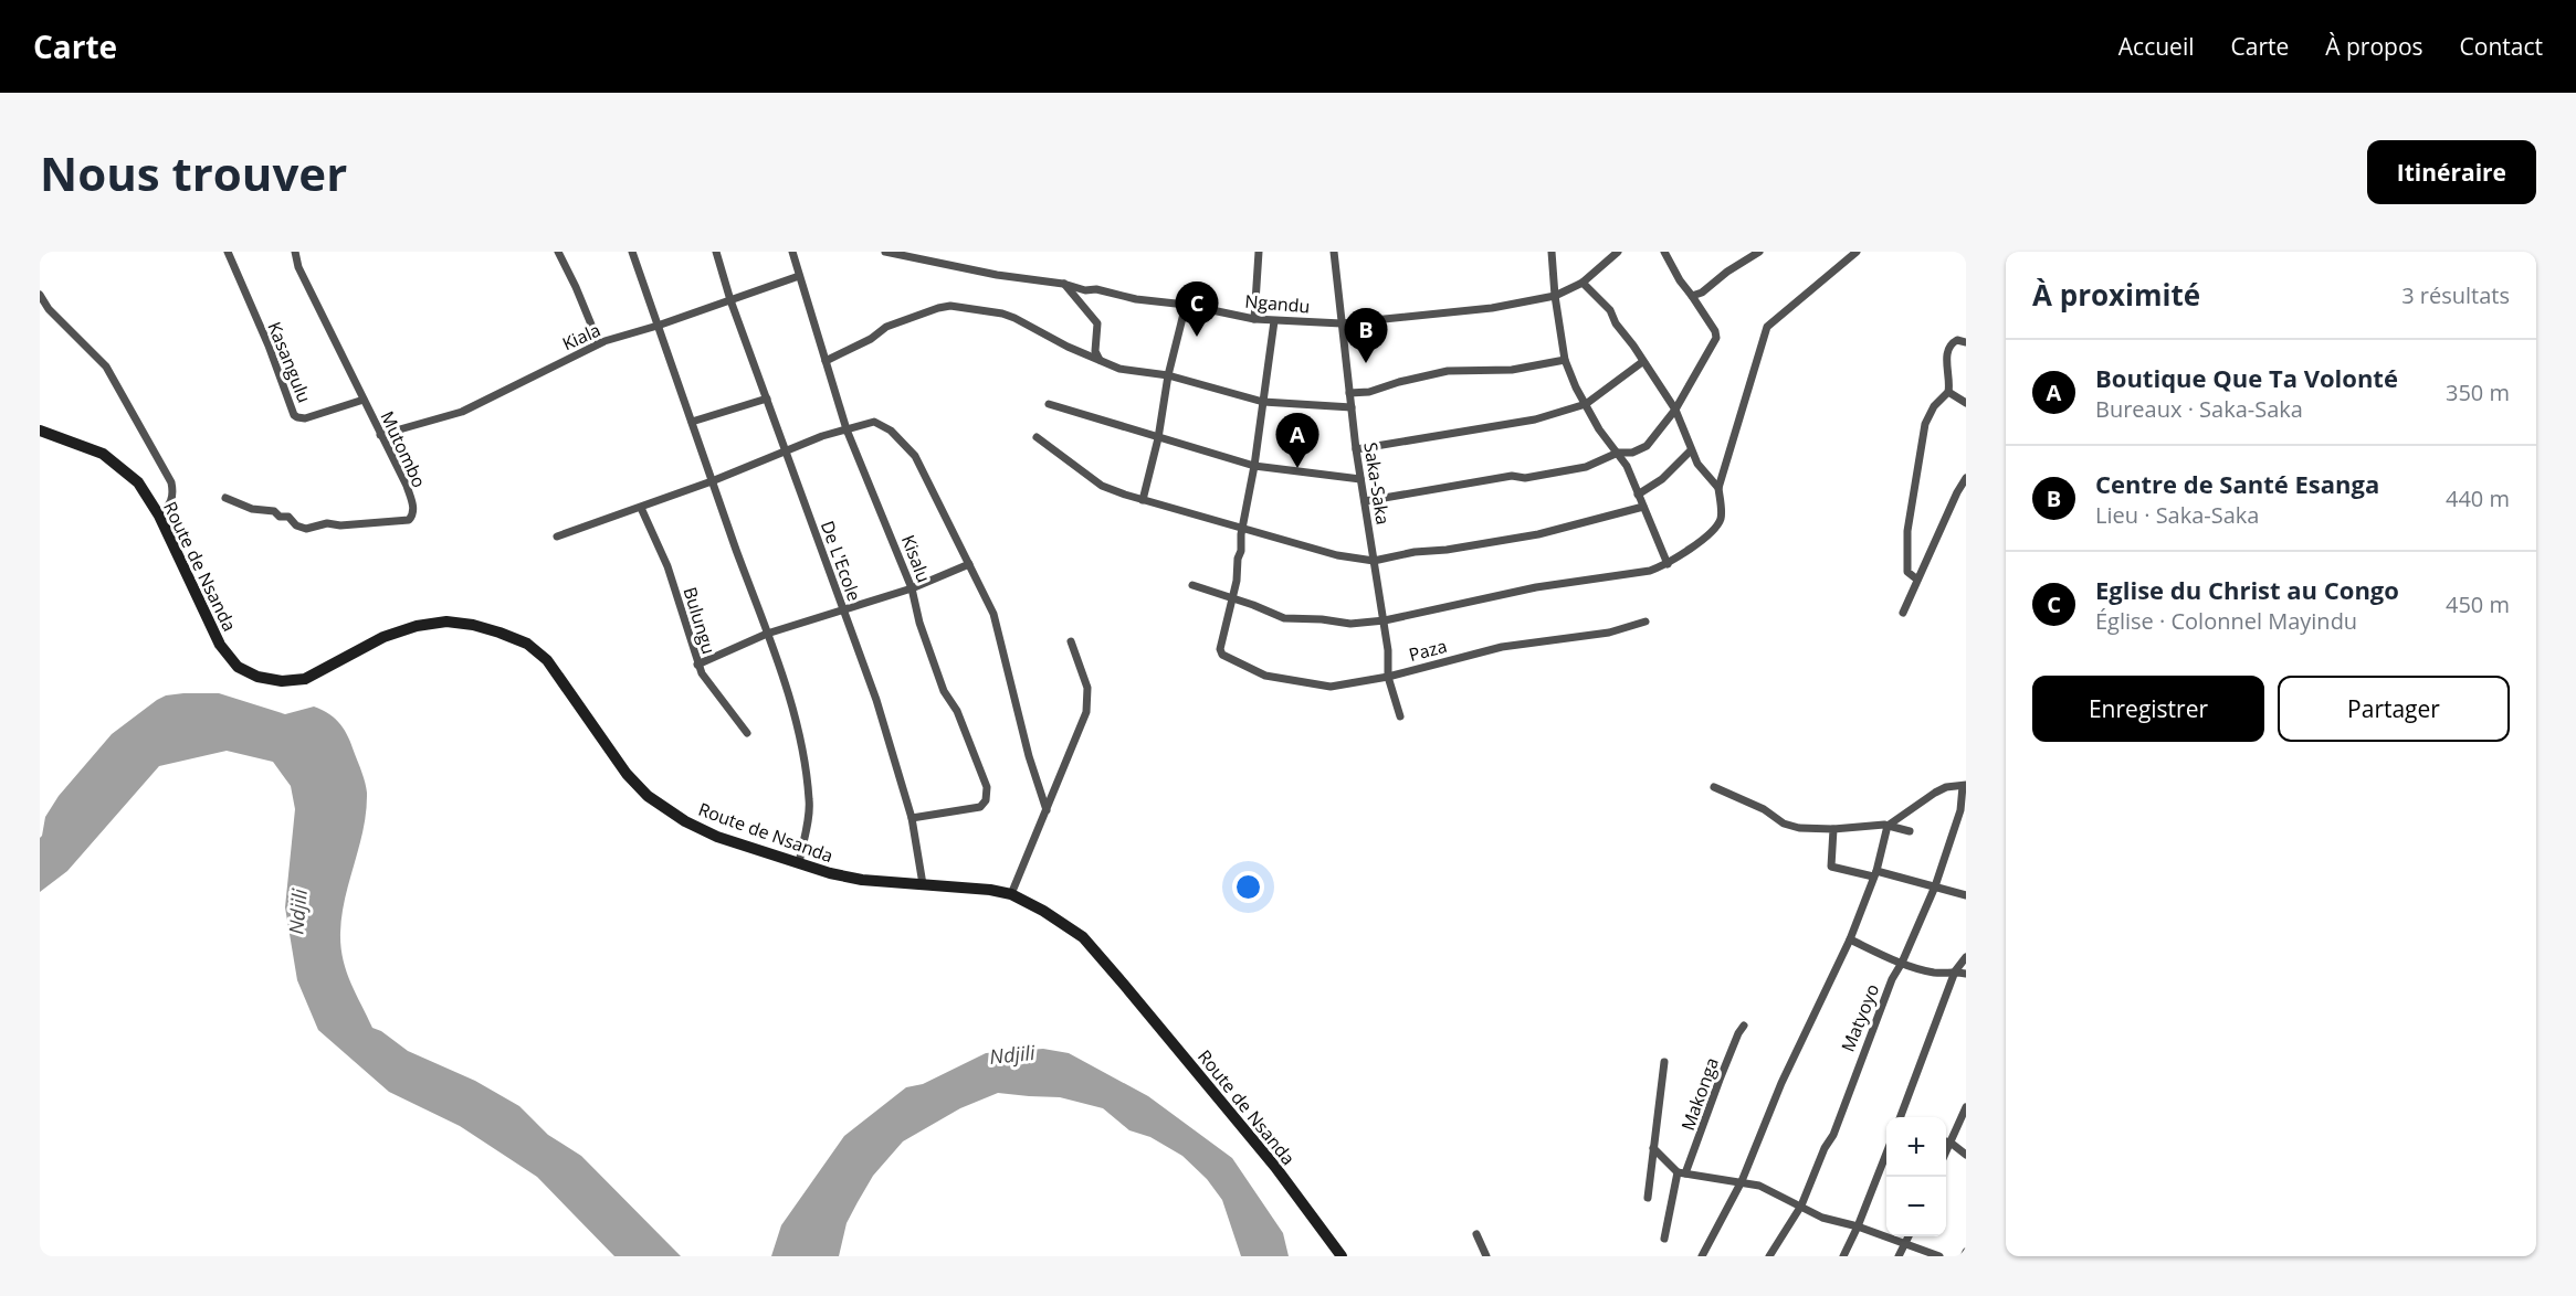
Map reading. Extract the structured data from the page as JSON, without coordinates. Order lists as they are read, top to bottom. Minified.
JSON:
{"streets":{"street":["Ngandu","Kiala","Kasangulu","Mutombo","Saka-Saka","Kisalu","De L'Ecole","Route de Nsanda","Bulungu","Paza","Matyoyo","Makonga"]},"crossings":[["Ngandu","Saka-Saka"],["Kiala","Mutombo"],["Kiala","Kisalu"],["Kiala","De L'Ecole"],["Kasangulu","Mutombo"],["Saka-Saka","Paza"],["Kisalu","De L'Ecole"],["De L'Ecole","Route de Nsanda"]],"water":["Ndjili"],"page":{"header":"Carte","nav":["Accueil","Carte","À propos","Contact"],"buttons":["Itinéraire",["Enregistrer","Partager"]],"title":"Nous trouver","heading":["À proximité","3 résultats"],"pins":["C","B","A"],"list":[{"mark":"A","name":"Boutique Que Ta Volonté","note":"Bureaux · Saka-Saka","value":"350 m"},{"mark":"B","name":"Centre de Santé Esanga","note":"Lieu · Saka-Saka","value":"440 m"},{"mark":"C","name":"Eglise du Christ au Congo","note":"Église · Colonnel Mayindu","value":"450 m"}],"map_buttons":["+","−"]}}
